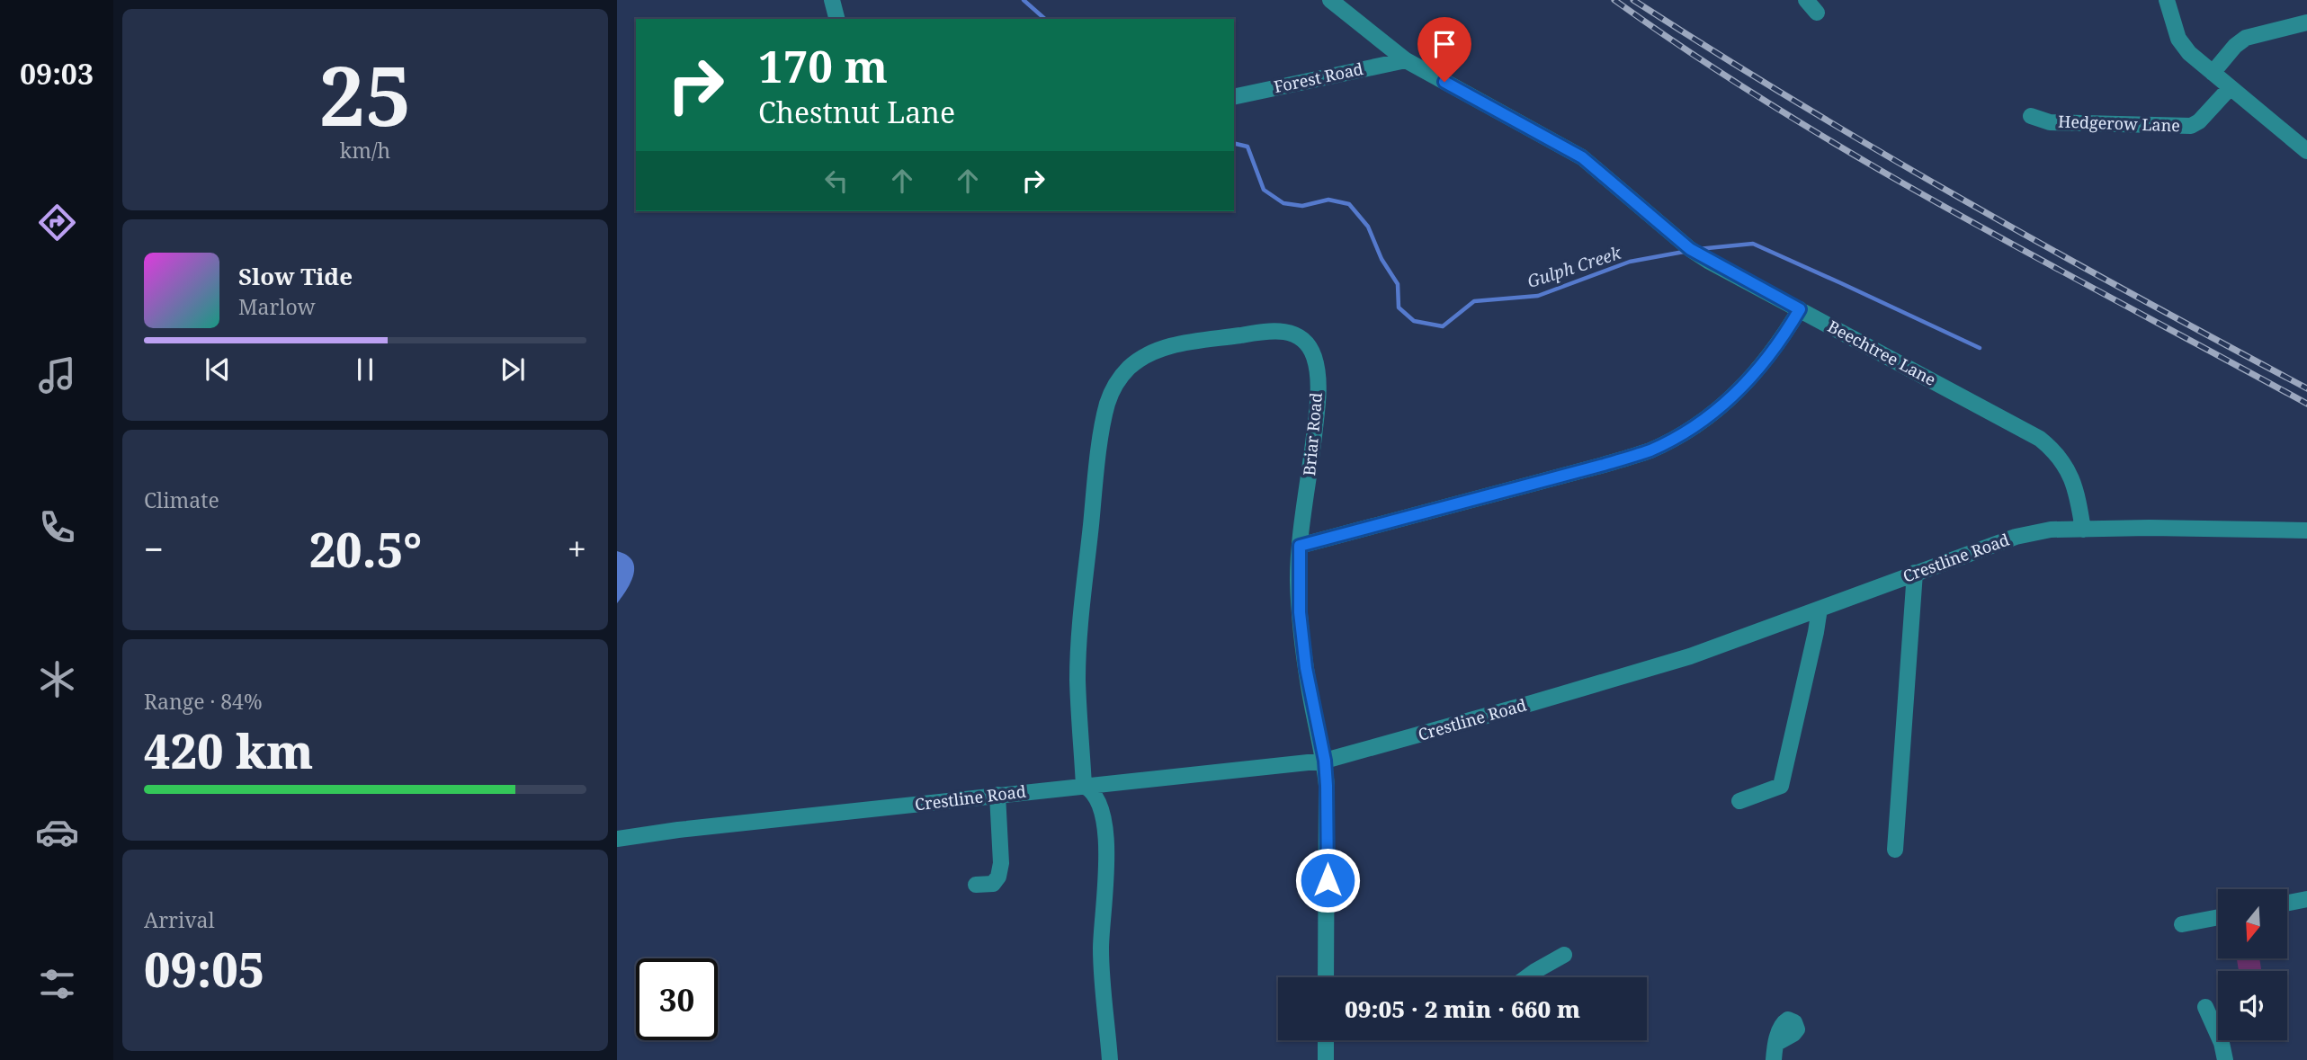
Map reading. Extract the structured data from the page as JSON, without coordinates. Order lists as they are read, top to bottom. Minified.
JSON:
{"streets":{"street":["Forest Road","Hedgerow Lane","Beechtree Lane","Briar Road","Crestline Road"]},"crossings":[["Forest Road","Beechtree Lane"],["Beechtree Lane","Crestline Road"],["Briar Road","Crestline Road"]],"water":["Gulph Creek"],"north":"bottom","page":{"tabs":"09:03","tile":[["25","km/h"],"Climate",["Range · 84%","420 km"],["Arrival","09:05"]],"turn":["170 m","Chestnut Lane"],"song":["Slow Tide","Marlow"],"heat":["−","20.5°","+"],"limit":"30","trip":"09:05 · 2 min · 660 m"}}
